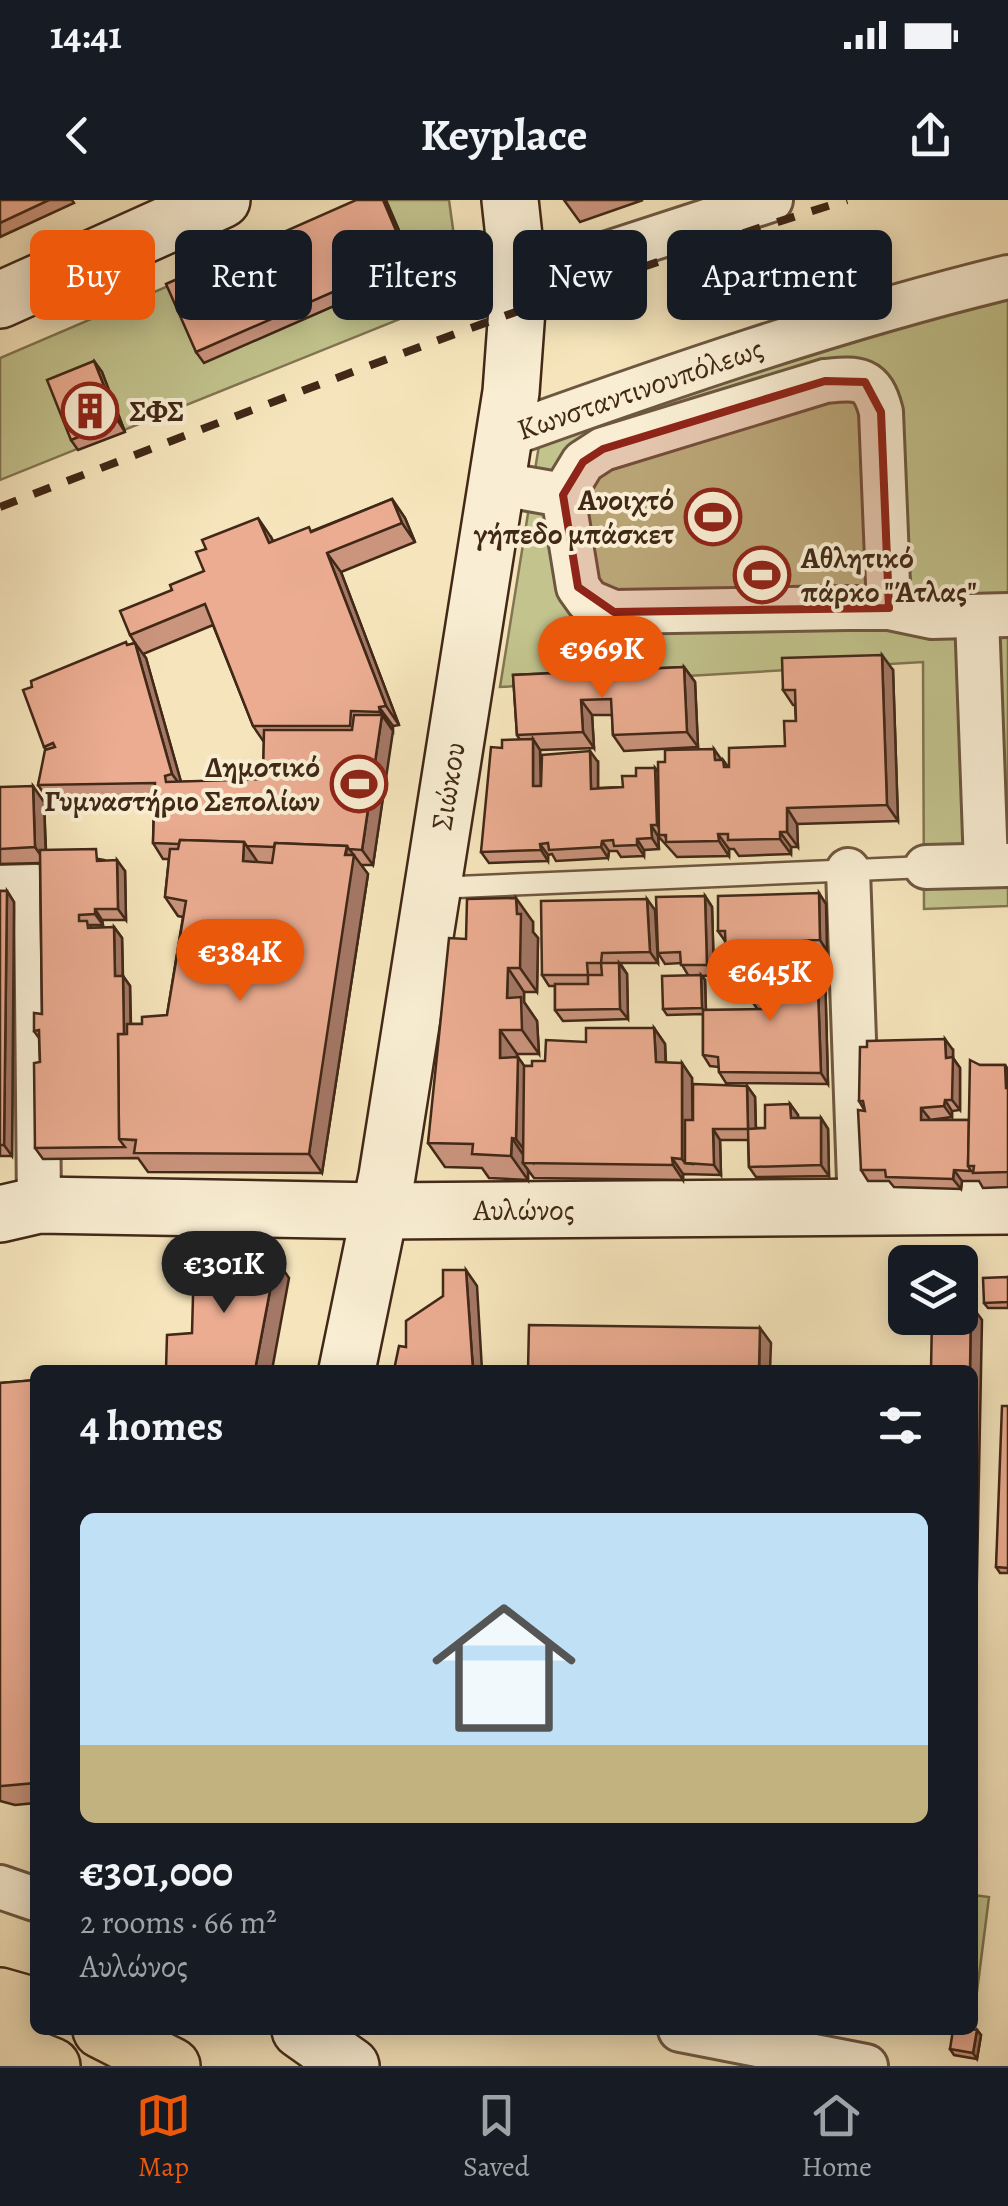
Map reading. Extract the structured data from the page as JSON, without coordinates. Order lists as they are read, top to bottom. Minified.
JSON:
{"streets":{"main road":["Σιώκου","Αυλώνος"],"street":["Κωνσταντινουπόλεως"]},"crossings":[["Κωνσταντινουπόλεως","Σιώκου"],["Σιώκου","Αυλώνος"]],"places":{"building":["ΣΦΣ"],"sports":["Ανοιχτό γήπεδο μπάσκετ","Αθλητικό πάρκο \"Άτλας\"","Δημοτικό Γυμναστήριο Σεπολίων"]},"page":{"status":"14:41","header":"Keyplace","chip":["Buy","Rent","Filters","New","Apartment"],"price":["€969K","€384K","€645K","€301K"],"heading":"4 homes","list":[{"name":"€301,000","note":"2 rooms · 66 m² · Αυλώνος"}],"tabs":["Map","Saved","Home"]}}
